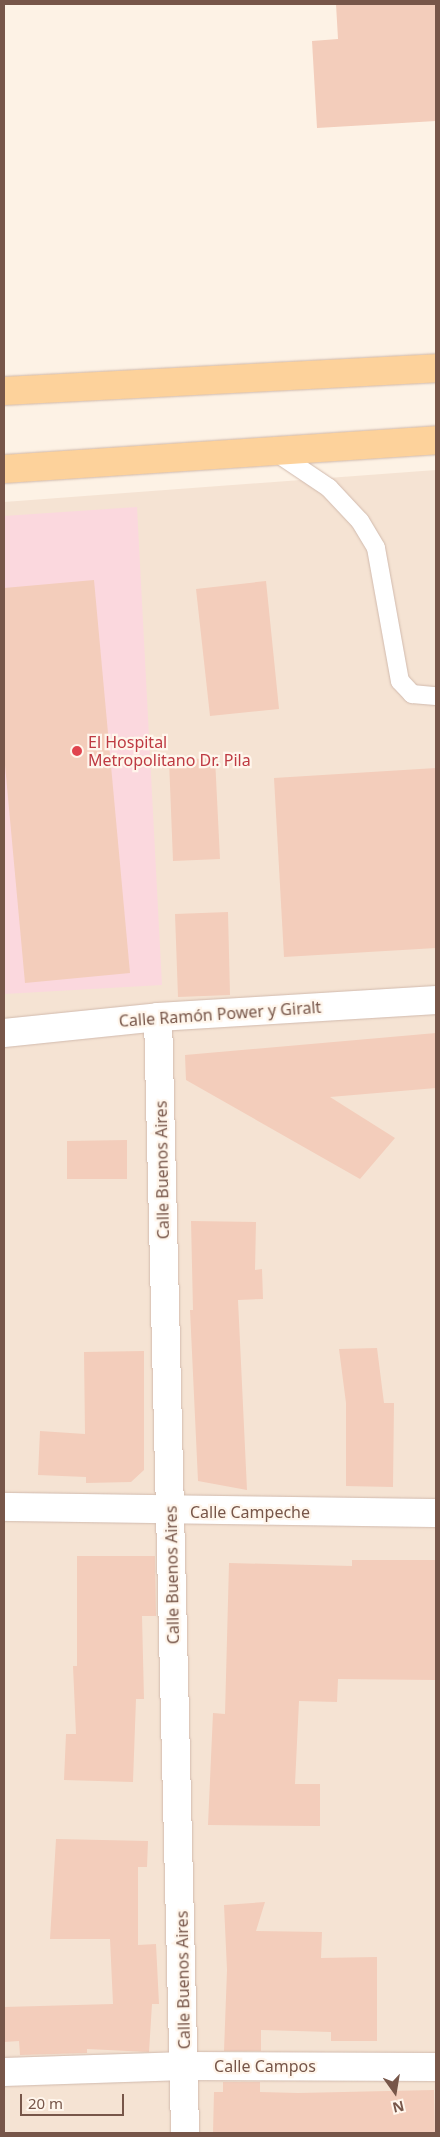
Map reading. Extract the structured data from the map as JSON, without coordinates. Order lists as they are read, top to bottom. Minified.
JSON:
{"streets":{"street":["Calle Ramón Power y Giralt","Calle Buenos Aires","Calle Campeche","Calle Campos"]},"crossings":[["Calle Ramón Power y Giralt","Calle Buenos Aires"],["Calle Buenos Aires","Calle Campeche"],["Calle Buenos Aires","Calle Campos"]],"places":["El Hospital Metropolitano Dr. Pila"],"scale_bar":"20 m","north":"bottom"}
